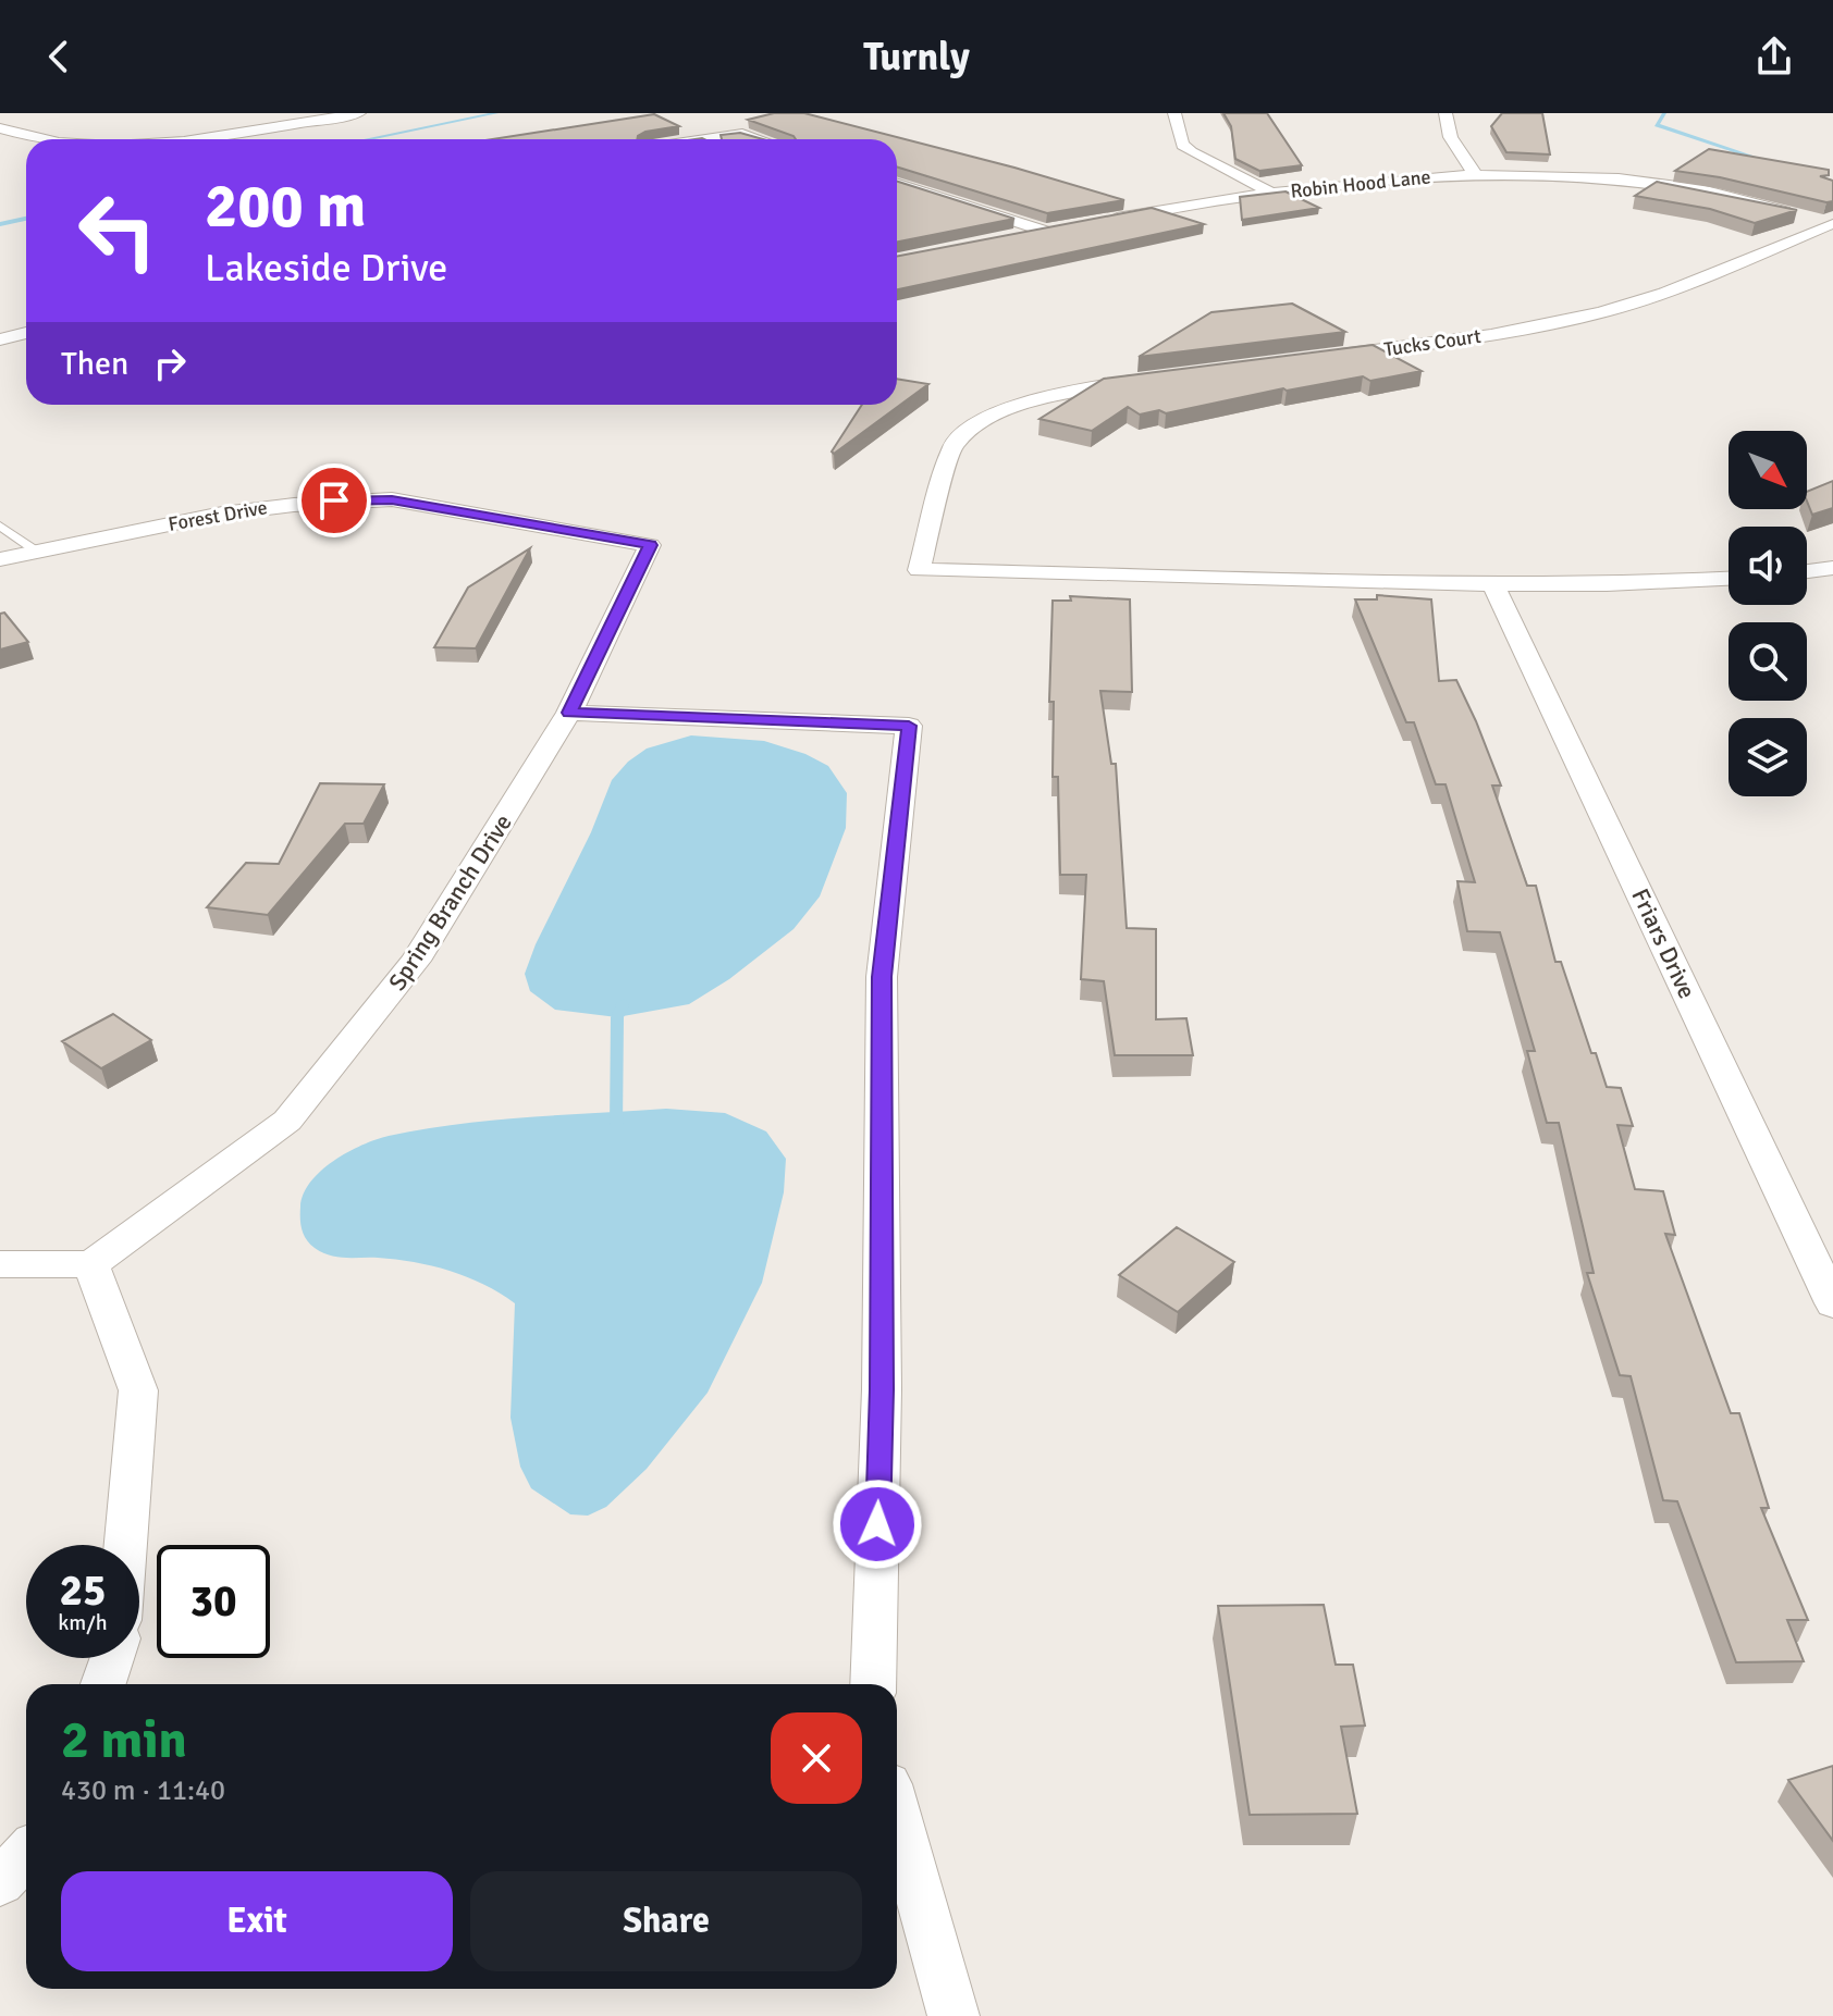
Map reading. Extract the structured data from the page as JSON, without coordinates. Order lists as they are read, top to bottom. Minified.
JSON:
{"streets":{"street":["Robin Hood Lane","Tucks Court","Forest Drive","Spring Branch Drive","Friars Drive"]},"crossings":[["Robin Hood Lane","Tucks Court"],["Forest Drive","Spring Branch Drive"]],"north":"bottom right","page":{"header":"Turnly","turn":["200 m","Lakeside Drive"],"then":"Then","speed":"25 km/h","limit":"30","heading":["2 min","430 m · 11:40"],"buttons":["Exit","Share"]}}
